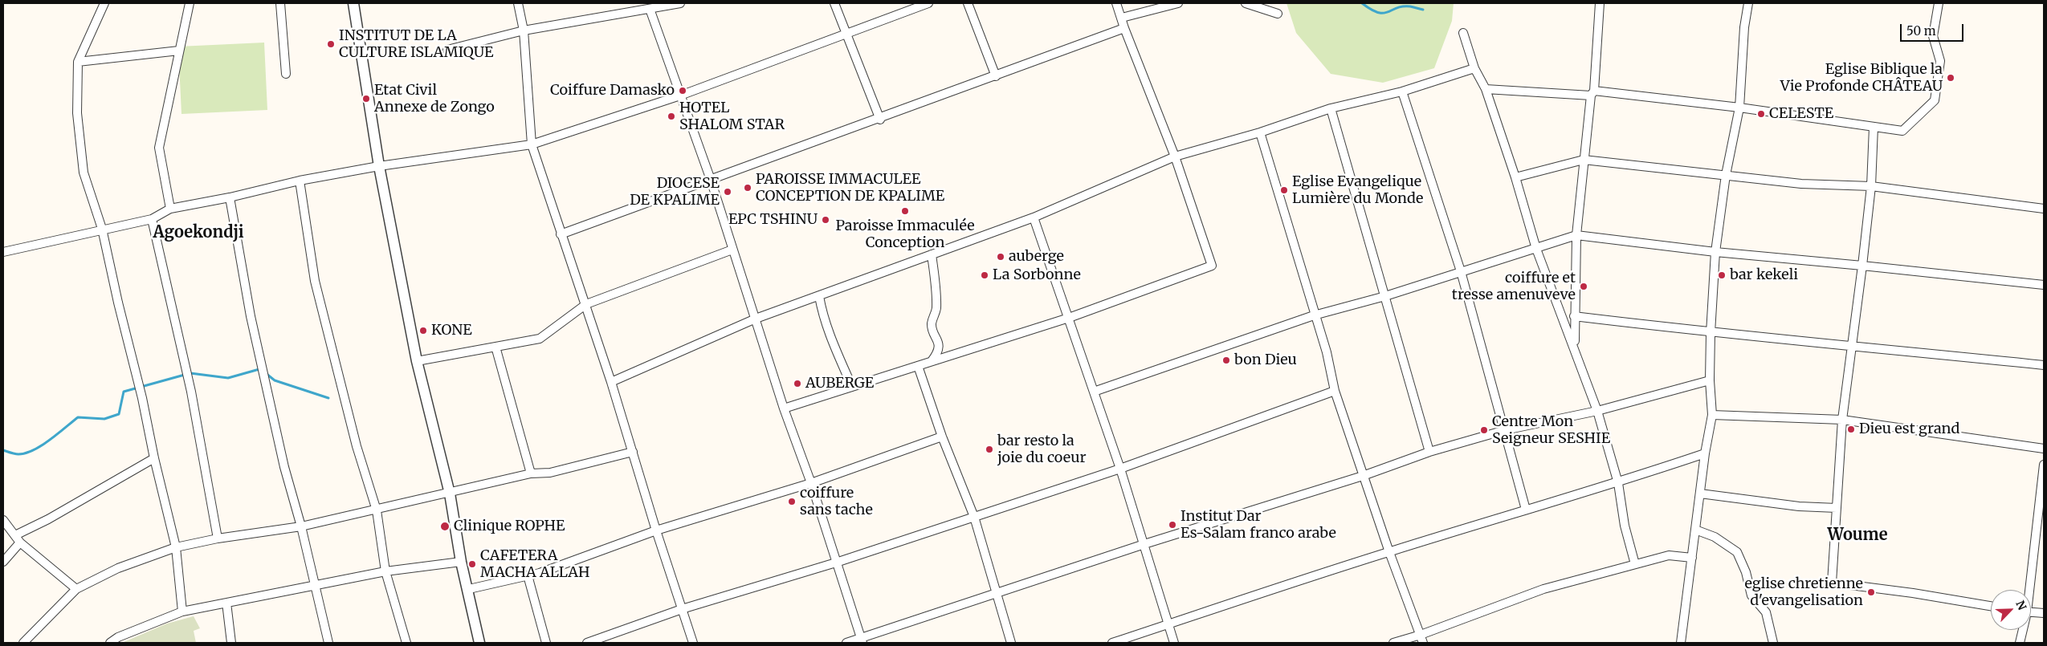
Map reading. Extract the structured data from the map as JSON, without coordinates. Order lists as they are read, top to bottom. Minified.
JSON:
{"districts":["Agoekondji","Woume"],"places":["INSTITUT DE LA CULTURE ISLAMIQUE","Eglise Biblique la Vie Profonde CHÂTEAU","Coiffure Damasko","Etat Civil Annexe de Zongo","CELESTE","HOTEL SHALOM STAR","PAROISSE IMMACULEE CONCEPTION DE KPALIME","Eglise Evangelique Lumière du Monde","DIOCESE DE KPALIME","Paroisse Immaculée Conception","EPC TSHINU","auberge","La Sorbonne","bar kekeli","coiffure et tresse amenuveve","KONE","bon Dieu","AUBERGE","Dieu est grand","Centre Mon Seigneur SESHIE","bar resto la joie du coeur","coiffure sans tache","Institut Dar Es-Salam franco arabe","Clinique ROPHE","CAFETERA MACHA ALLAH","eglise chretienne d'evangelisation"],"scale_bar":"50 m","north":"top right"}
